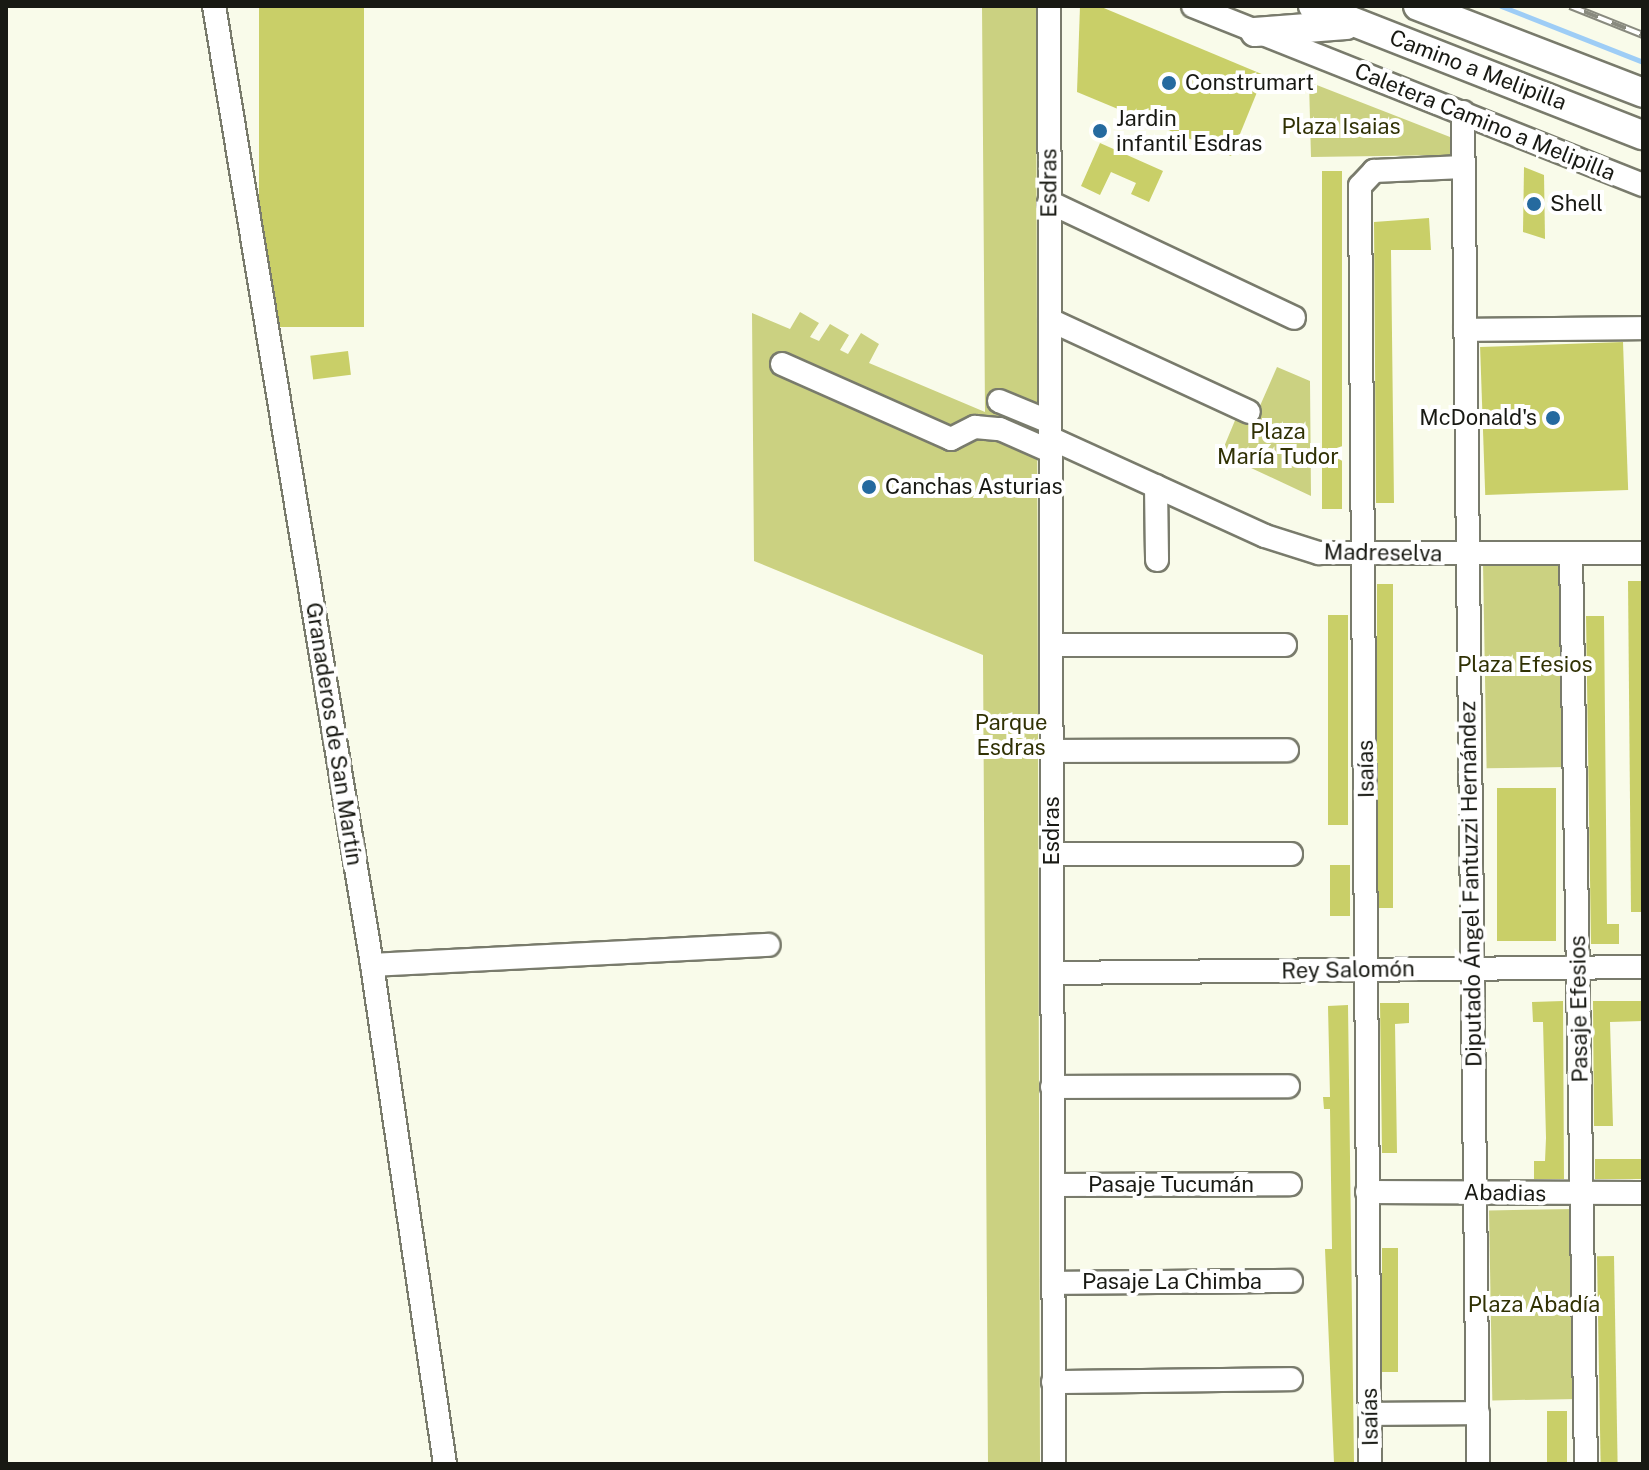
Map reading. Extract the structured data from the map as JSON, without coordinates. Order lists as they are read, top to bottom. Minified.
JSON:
{"streets":{"main road":["Camino a Melipilla"],"street":["Caletera Camino a Melipilla","Esdras","Madreselva","Granaderos de San Martín","Isaías","Diputado Ángel Fantuzzi Hernández","Rey Salomón","Pasaje Efesios","Pasaje Tucumán","Abadias","Pasaje La Chimba"]},"crossings":[["Caletera Camino a Melipilla","Diputado Ángel Fantuzzi Hernández"],["Esdras","Madreselva"],["Esdras","Rey Salomón"],["Esdras","Pasaje Tucumán"],["Esdras","Pasaje La Chimba"],["Madreselva","Isaías"],["Madreselva","Diputado Ángel Fantuzzi Hernández"],["Madreselva","Pasaje Efesios"],["Isaías","Diputado Ángel Fantuzzi Hernández"],["Isaías","Rey Salomón"],["Isaías","Abadias"],["Diputado Ángel Fantuzzi Hernández","Rey Salomón"],["Diputado Ángel Fantuzzi Hernández","Abadias"],["Rey Salomón","Pasaje Efesios"],["Pasaje Efesios","Abadias"]],"parks":["Plaza Isaias","Plaza María Tudor","Plaza Efesios","Parque Esdras","Plaza Abadía"],"places":["Construmart","Jardin infantil Esdras","Shell","McDonald's","Canchas Asturias"]}
